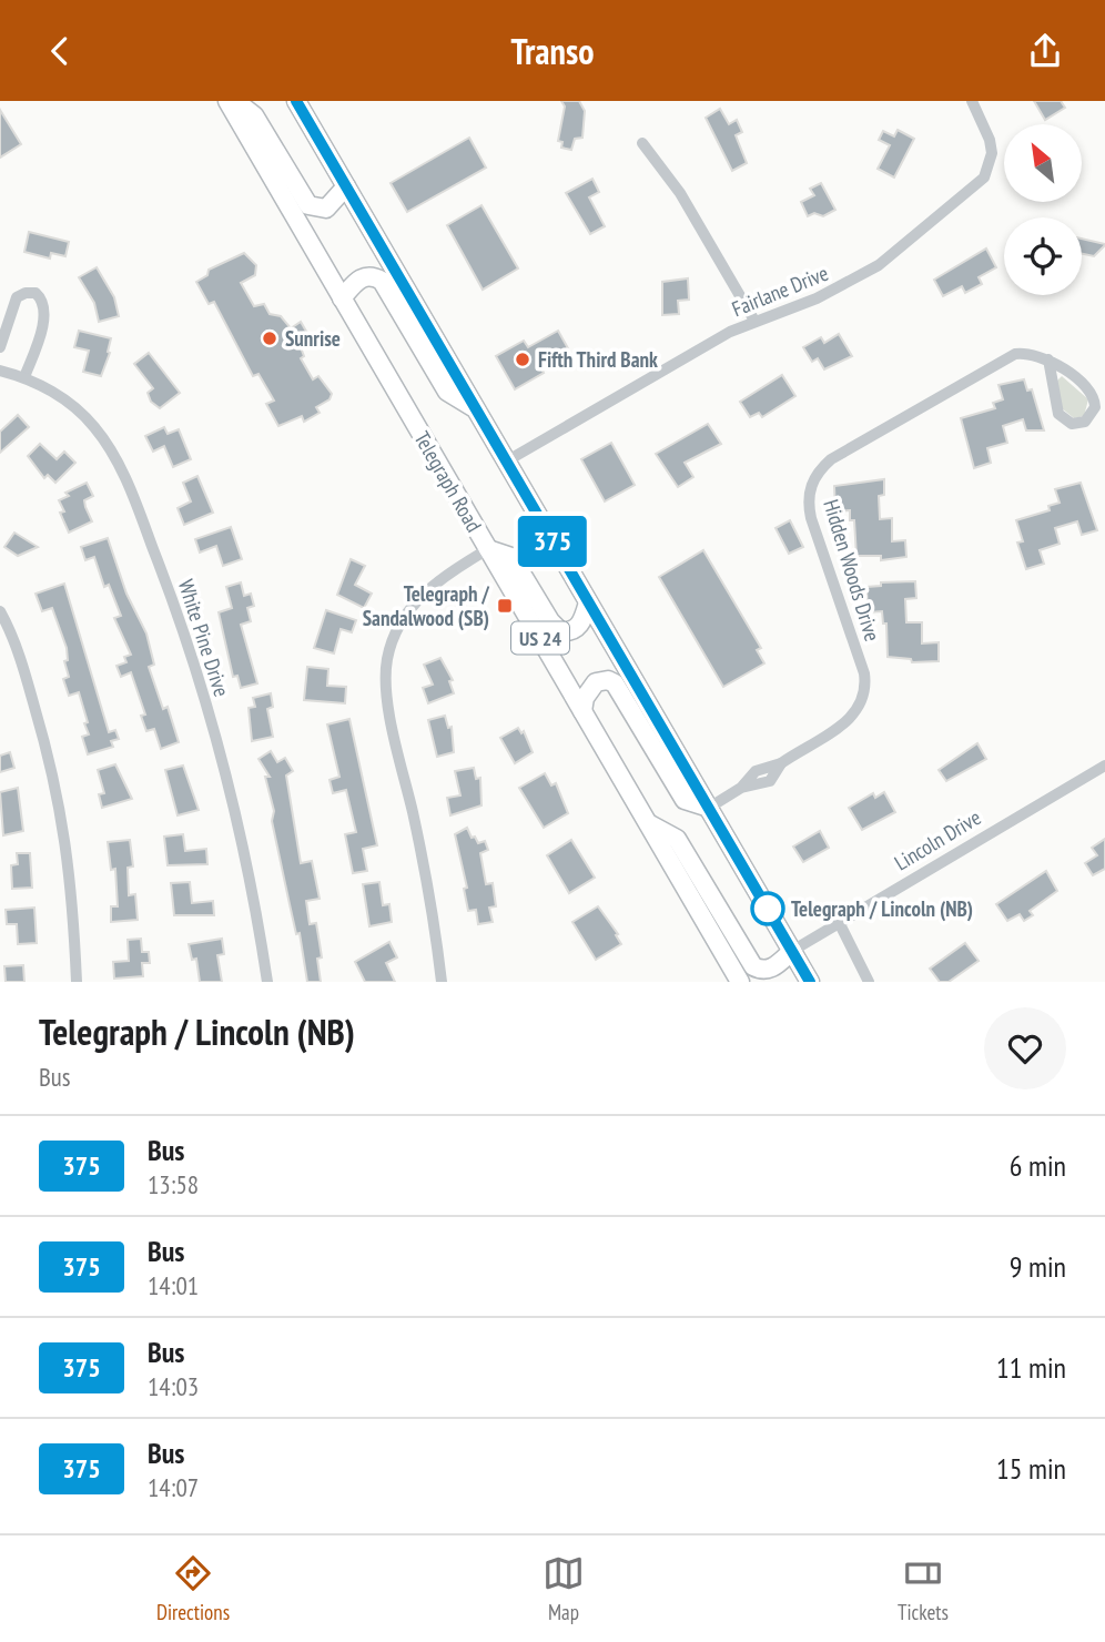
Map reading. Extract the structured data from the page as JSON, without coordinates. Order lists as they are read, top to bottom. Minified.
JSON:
{"streets":{"highway":["Telegraph Road","US 24"],"street":["Fairlane Drive","Hidden Woods Drive","White Pine Drive","Lincoln Drive"]},"crossings":[["Fairlane Drive","US 24"],["Hidden Woods Drive","US 24"],["US 24","Lincoln Drive"]],"places":{"other":["Sunrise","Fifth Third Bank","Telegraph / Lincoln (NB)"],"transit":["Telegraph / Sandalwood (SB)"]},"lines":["bus line 375"],"north":"top left","page":{"header":"Transo","on_map":"375","heading":["Telegraph / Lincoln (NB)","Bus"],"list":[{"mark":"375","name":"Bus","note":"13:58","value":"6 min"},{"mark":"375","name":"Bus","note":"14:01","value":"9 min"},{"mark":"375","name":"Bus","note":"14:03","value":"11 min"},{"mark":"375","name":"Bus","note":"14:07","value":"15 min"}],"tabs":["Directions","Map","Tickets"]}}
